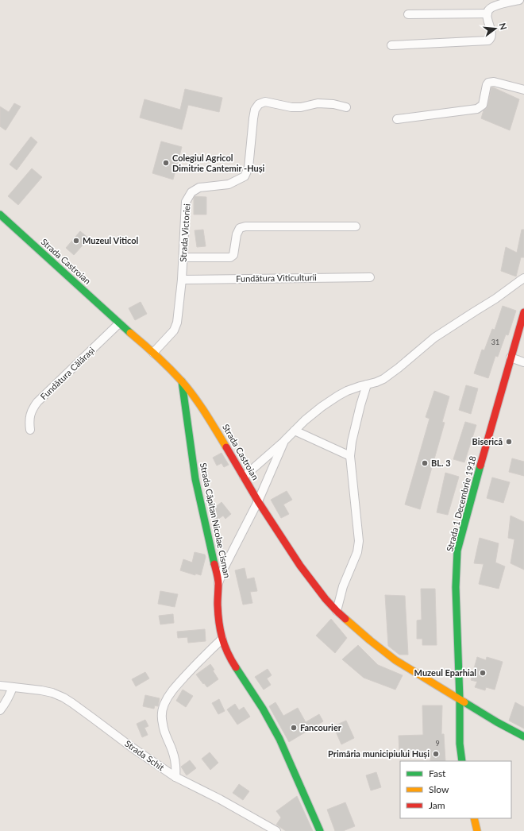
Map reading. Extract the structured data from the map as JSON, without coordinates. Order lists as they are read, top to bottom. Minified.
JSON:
{"streets":{"main road":["Strada Castroian","Strada 1 Decembrie 1918","Strada Căpitan Nicolae Cisman"],"street":["Strada Victoriei","Fundătura Viticulturii","Fundătura Călărași","Strada Schit"]},"crossings":[["Strada Victoriei","Strada Castroian"],["Strada Victoriei","Fundătura Viticulturii"],["Strada Castroian","Fundătura Călărași"],["Strada Castroian","Strada 1 Decembrie 1918"],["Strada Castroian","Strada Căpitan Nicolae Cisman"]],"places":["Colegiul Agricol Dimitrie Cantemir -Huși","Muzeul Viticol","Biserică","BL. 3","Muzeul Eparhial","Fancourier","Primăria municipiului Huși"],"house_numbers":["31","9"],"legend":["Fast","Slow","Jam"],"north":"right"}
